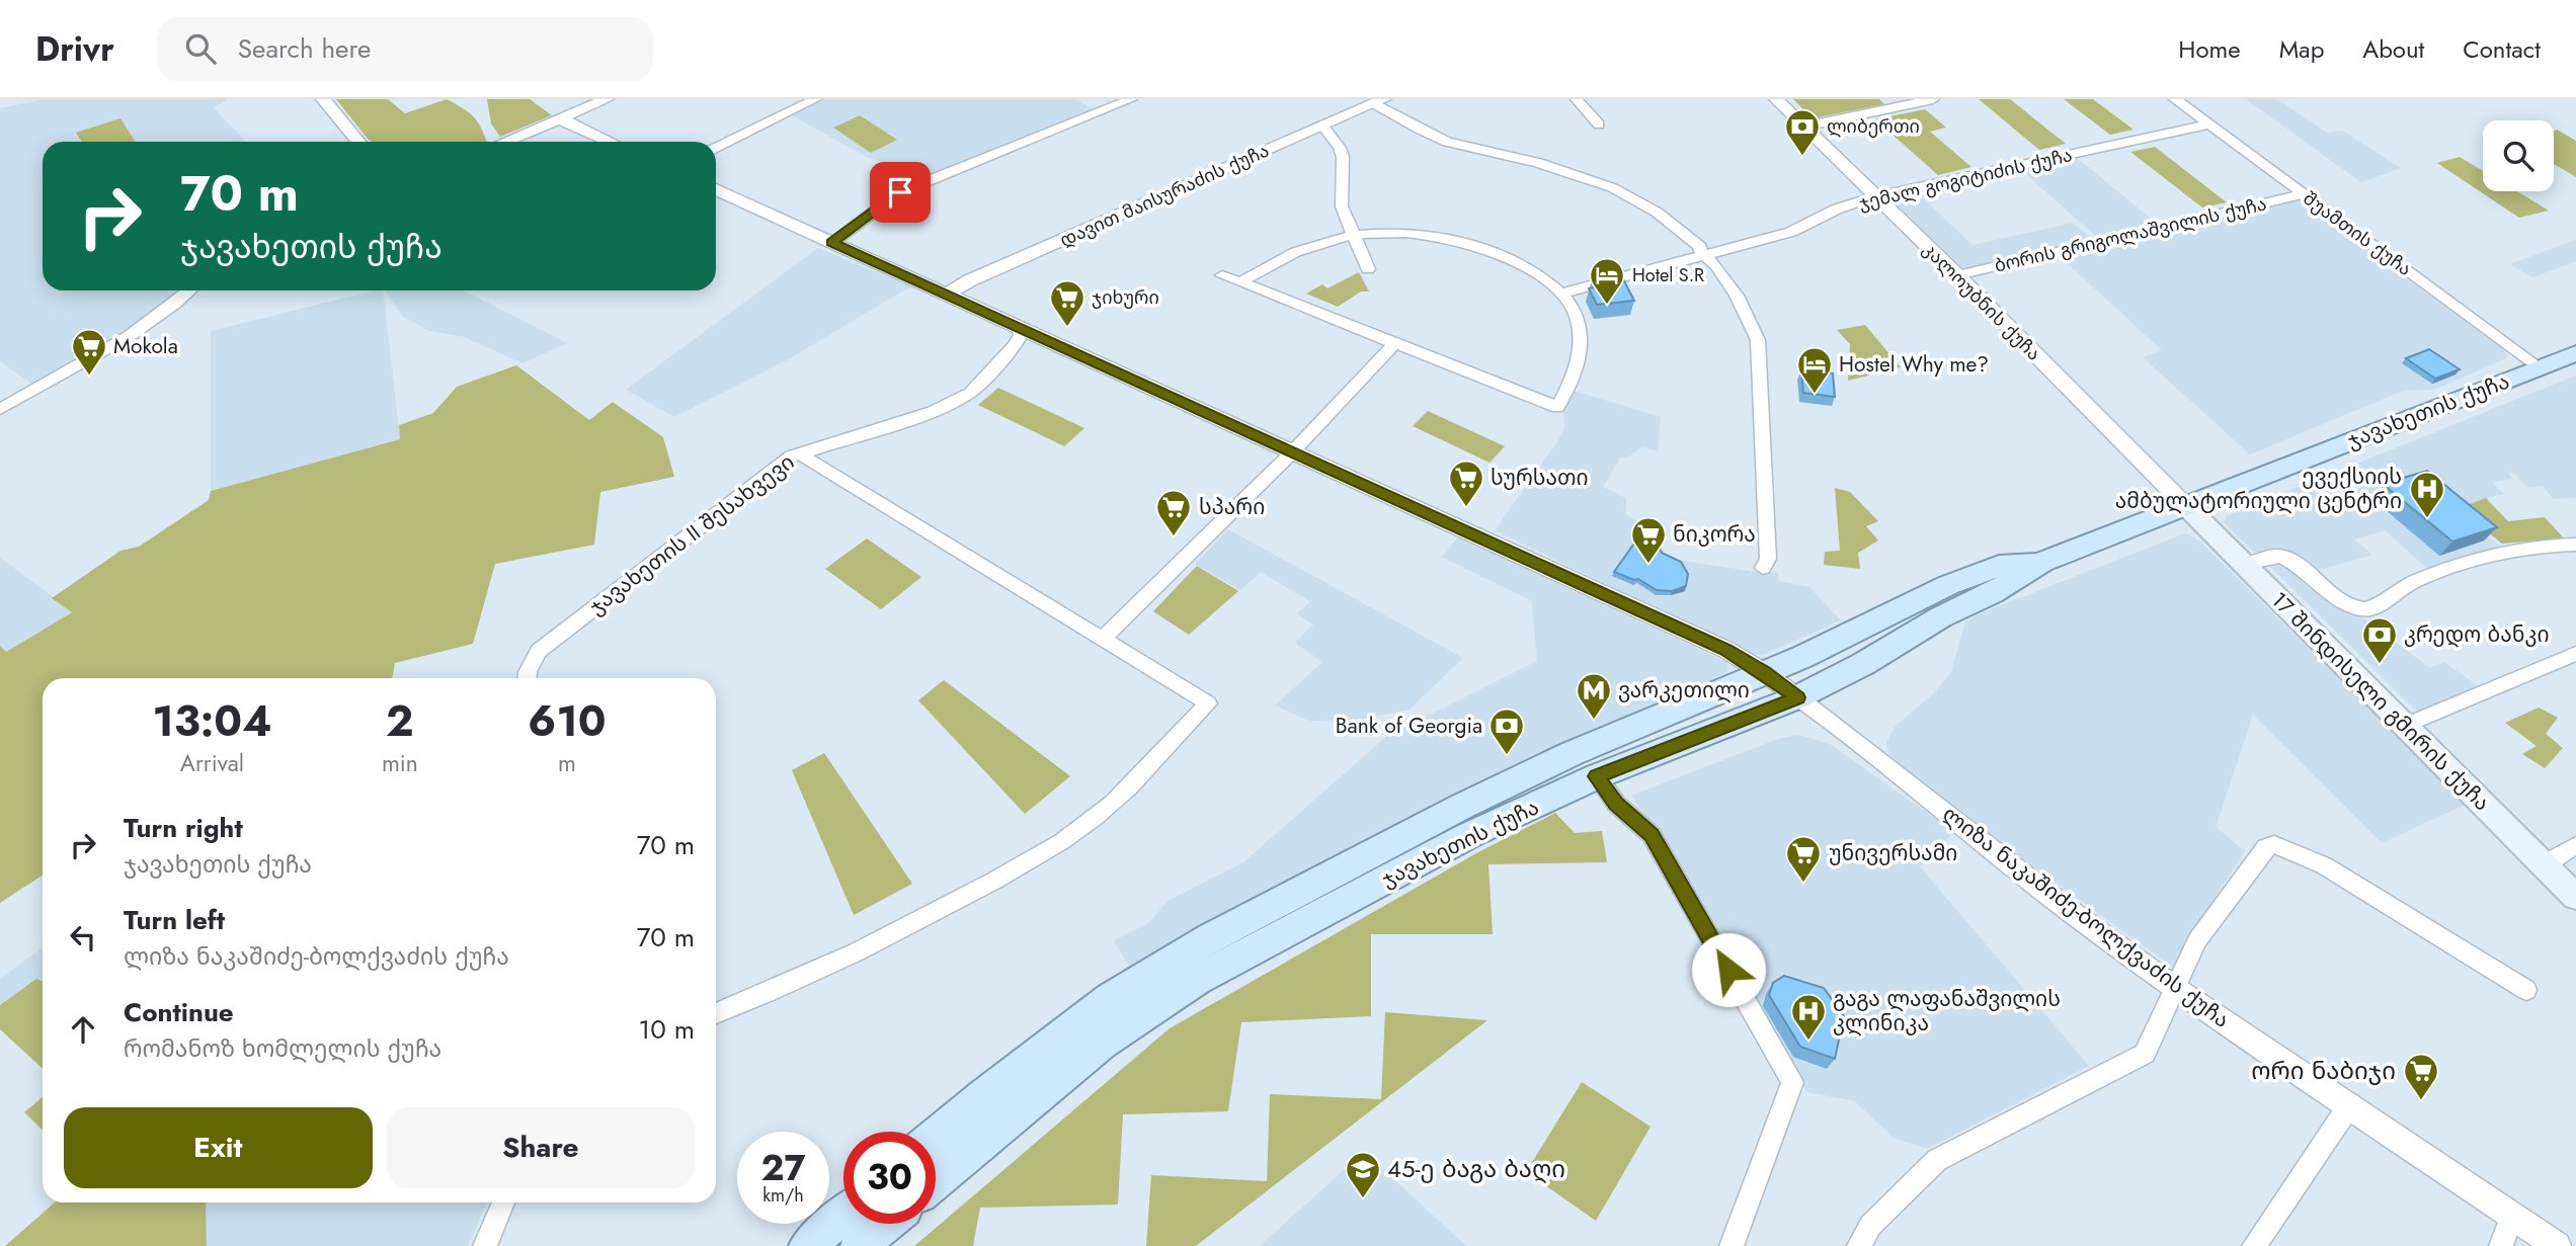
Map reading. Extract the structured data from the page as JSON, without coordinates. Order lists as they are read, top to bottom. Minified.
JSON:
{"streets":{"main road":["ჯავახეთის ქუჩა","17 შინდისელი გმირის ქუჩა"],"street":["ჯემალ გოგიტიძის ქუჩა","დავით მაისურაძის ქუჩა","შუამთის ქუჩა","ბორის გრიგოლაშვილის ქუჩა","კალოუბნის ქუჩა","ჯავახეთის II შესახვევი","ლიზა ნაკაშიძე-ბოლქვაძის ქუჩა"]},"crossings":[["ჯემალ გოგიტიძის ქუჩა","შუამთის ქუჩა"],["ჯემალ გოგიტიძის ქუჩა","კალოუბნის ქუჩა"],["დავით მაისურაძის ქუჩა","ლიზა ნაკაშიძე-ბოლქვაძის ქუჩა"],["შუამთის ქუჩა","ბორის გრიგოლაშვილის ქუჩა"],["შუამთის ქუჩა","ჯავახეთის ქუჩა"],["ბორის გრიგოლაშვილის ქუჩა","კალოუბნის ქუჩა"],["კალოუბნის ქუჩა","ჯავახეთის ქუჩა"],["კალოუბნის ქუჩა","17 შინდისელი გმირის ქუჩა"],["ჯავახეთის ქუჩა","17 შინდისელი გმირის ქუჩა"],["ჯავახეთის ქუჩა","ლიზა ნაკაშიძე-ბოლქვაძის ქუჩა"],["ჯავახეთის II შესახვევი","ლიზა ნაკაშიძე-ბოლქვაძის ქუჩა"]],"places":{"bank":["ლიბერთი","კრედო ბანკი","Bank of Georgia"],"hotel":["Hotel S.R","Hostel Why me?"],"supermarket":["ჯიხური","Mokola","სურსათი","სპარი","ნიკორა","უნივერსამი","ორი ნაბიჯი"],"hospital":["ევექსიის ამბულატორიული ცენტრი","გაგა ლაფანაშვილის კლინიკა"],"metro station":["ვარკეთილი"],"school or university":["45-ე ბაგა ბაღი"]},"page":{"header":"Drivr","search":"Search here","nav":["Home","Map","About","Contact"],"turn":["70 m","ჯავახეთის ქუჩა"],"eta":["13:04","Arrival","2","min","610","m"],"list":[{"name":"Turn right","note":"ჯავახეთის ქუჩა","value":"70 m"},{"name":"Turn left","note":"ლიზა ნაკაშიძე-ბოლქვაძის ქუჩა","value":"70 m"},{"name":"Continue","note":"რომანოზ ხომლელის ქუჩა","value":"10 m"}],"buttons":["Exit","Share"],"speed":"27 km/h","limit":"30"}}
